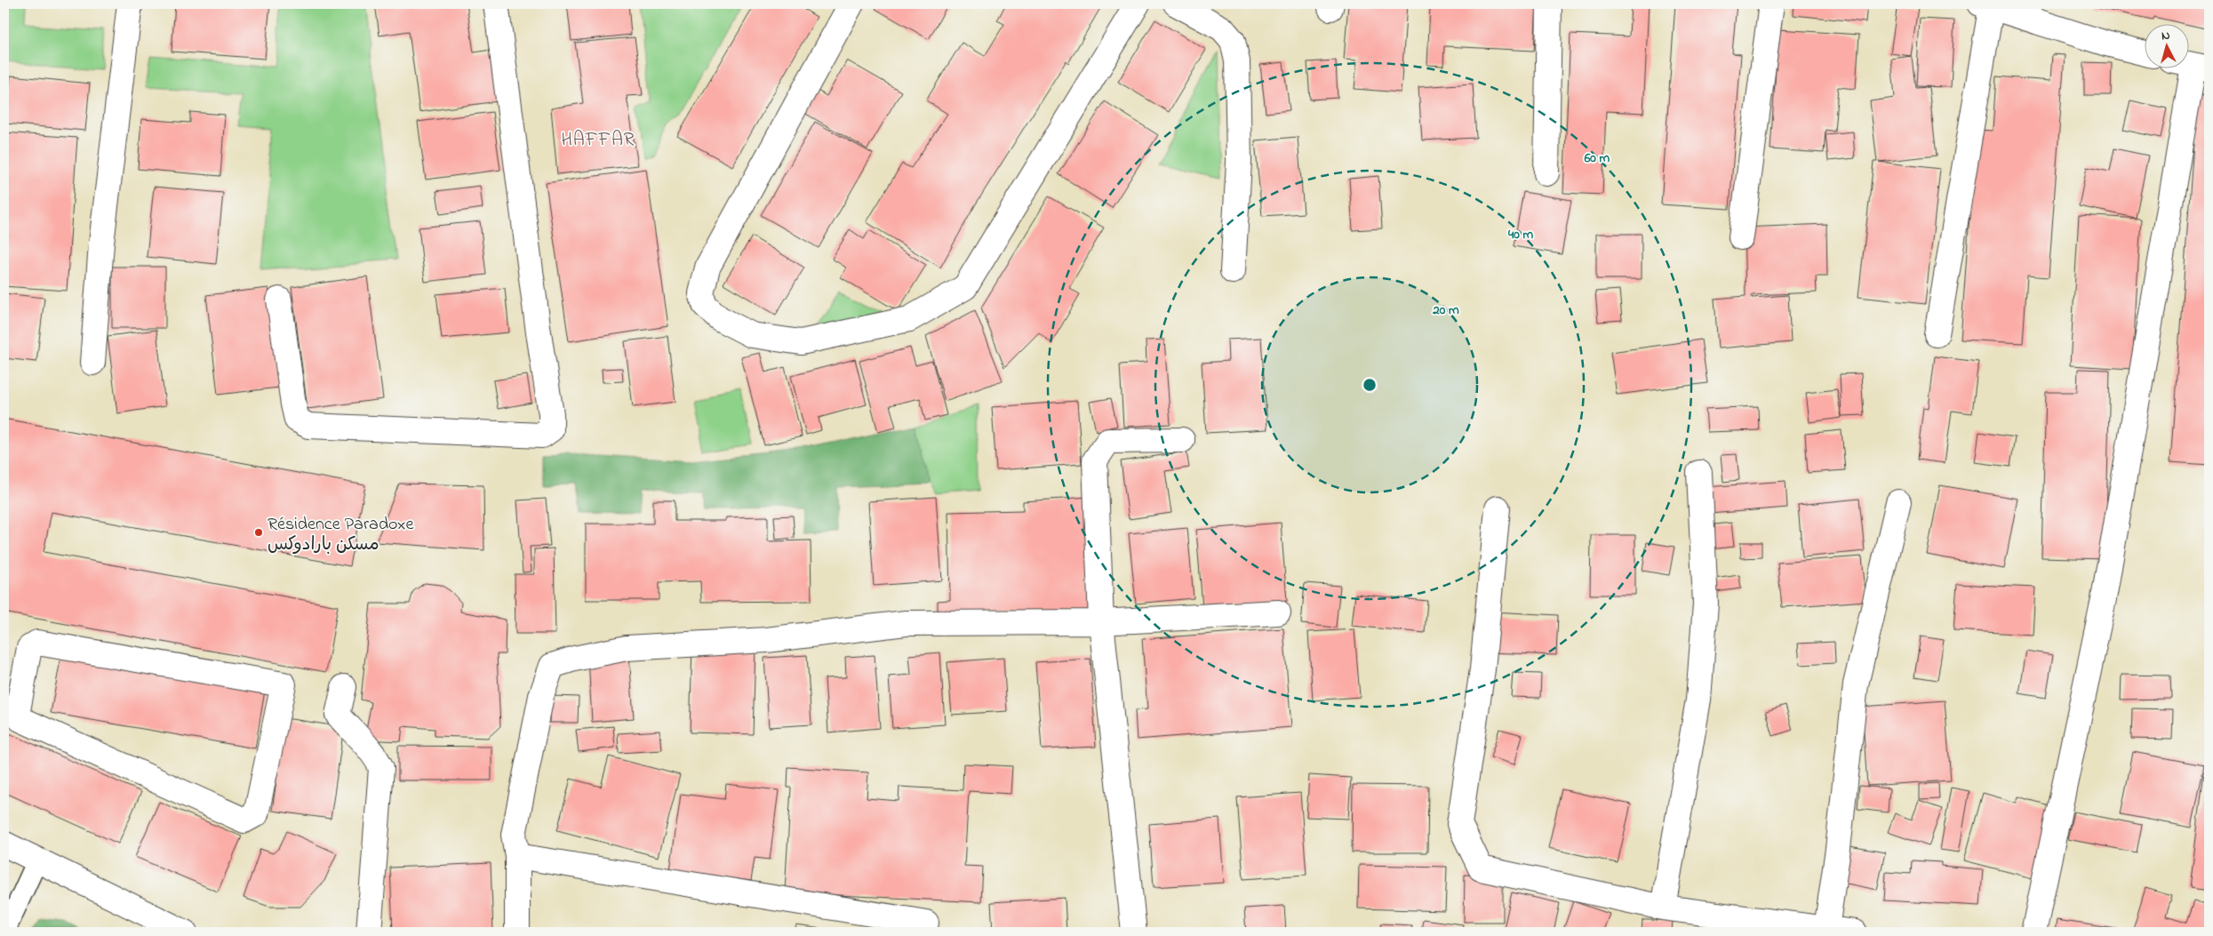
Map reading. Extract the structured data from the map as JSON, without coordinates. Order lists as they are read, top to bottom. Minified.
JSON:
{"districts":["HAFFAR"],"places":["Résidence Paradoxe مسكن بارادوكس"],"north":"top","rings":["60 m","40 m","20 m"]}
